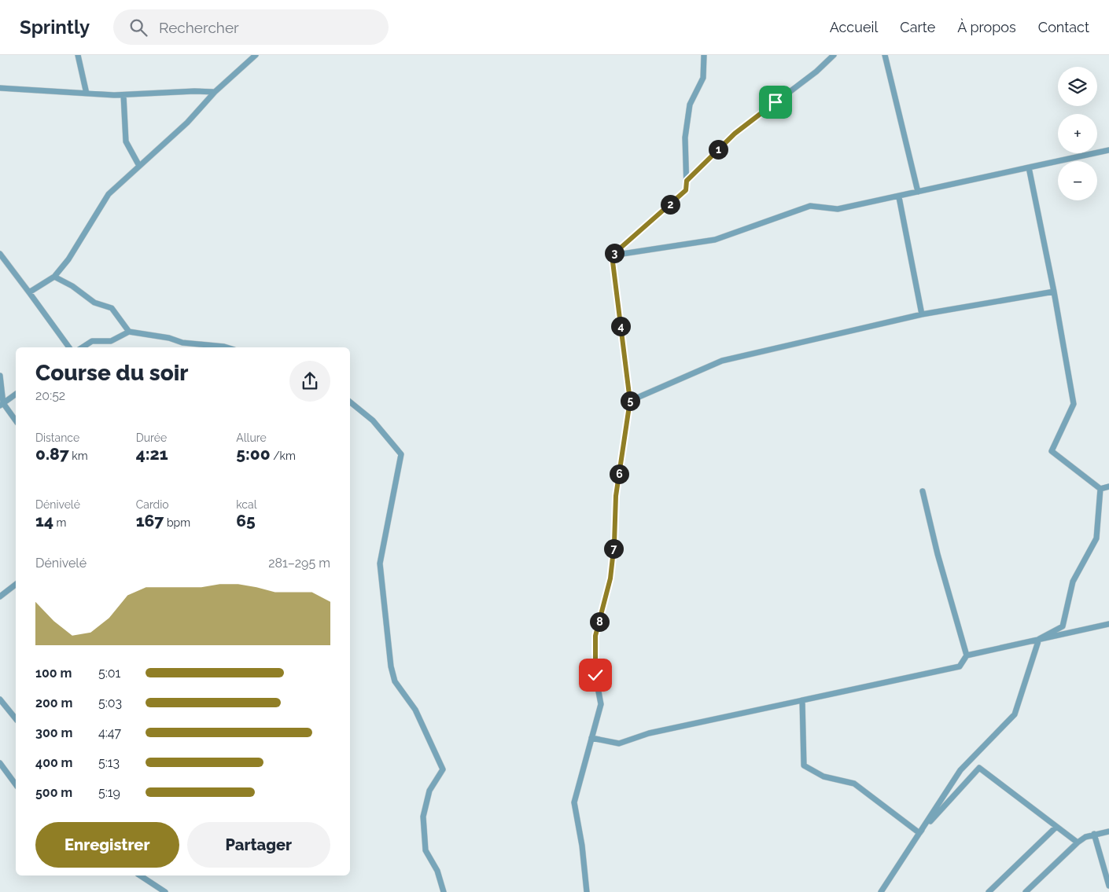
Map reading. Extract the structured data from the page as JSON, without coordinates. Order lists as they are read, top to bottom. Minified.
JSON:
{"page":{"header":"Sprintly","search":"Rechercher","nav":["Accueil","Carte","À propos","Contact"],"map_buttons":["+","−"],"pins":["1","2","3","4","5","6","7","8"],"heading":["Course du soir","20:52"],"stats":[["Distance","0.87 km"],["Durée","4:21"],["Allure","5:00 /km"],["Dénivelé","14 m"],["Cardio","167 bpm"],["kcal","65"]],"chart":["Dénivelé","281–295 m"],"list":[{"name":"100 m","note":"5:01"},{"name":"200 m","note":"5:03"},{"name":"300 m","note":"4:47"},{"name":"400 m","note":"5:13"},{"name":"500 m","note":"5:19"}],"buttons":["Enregistrer","Partager"]}}
